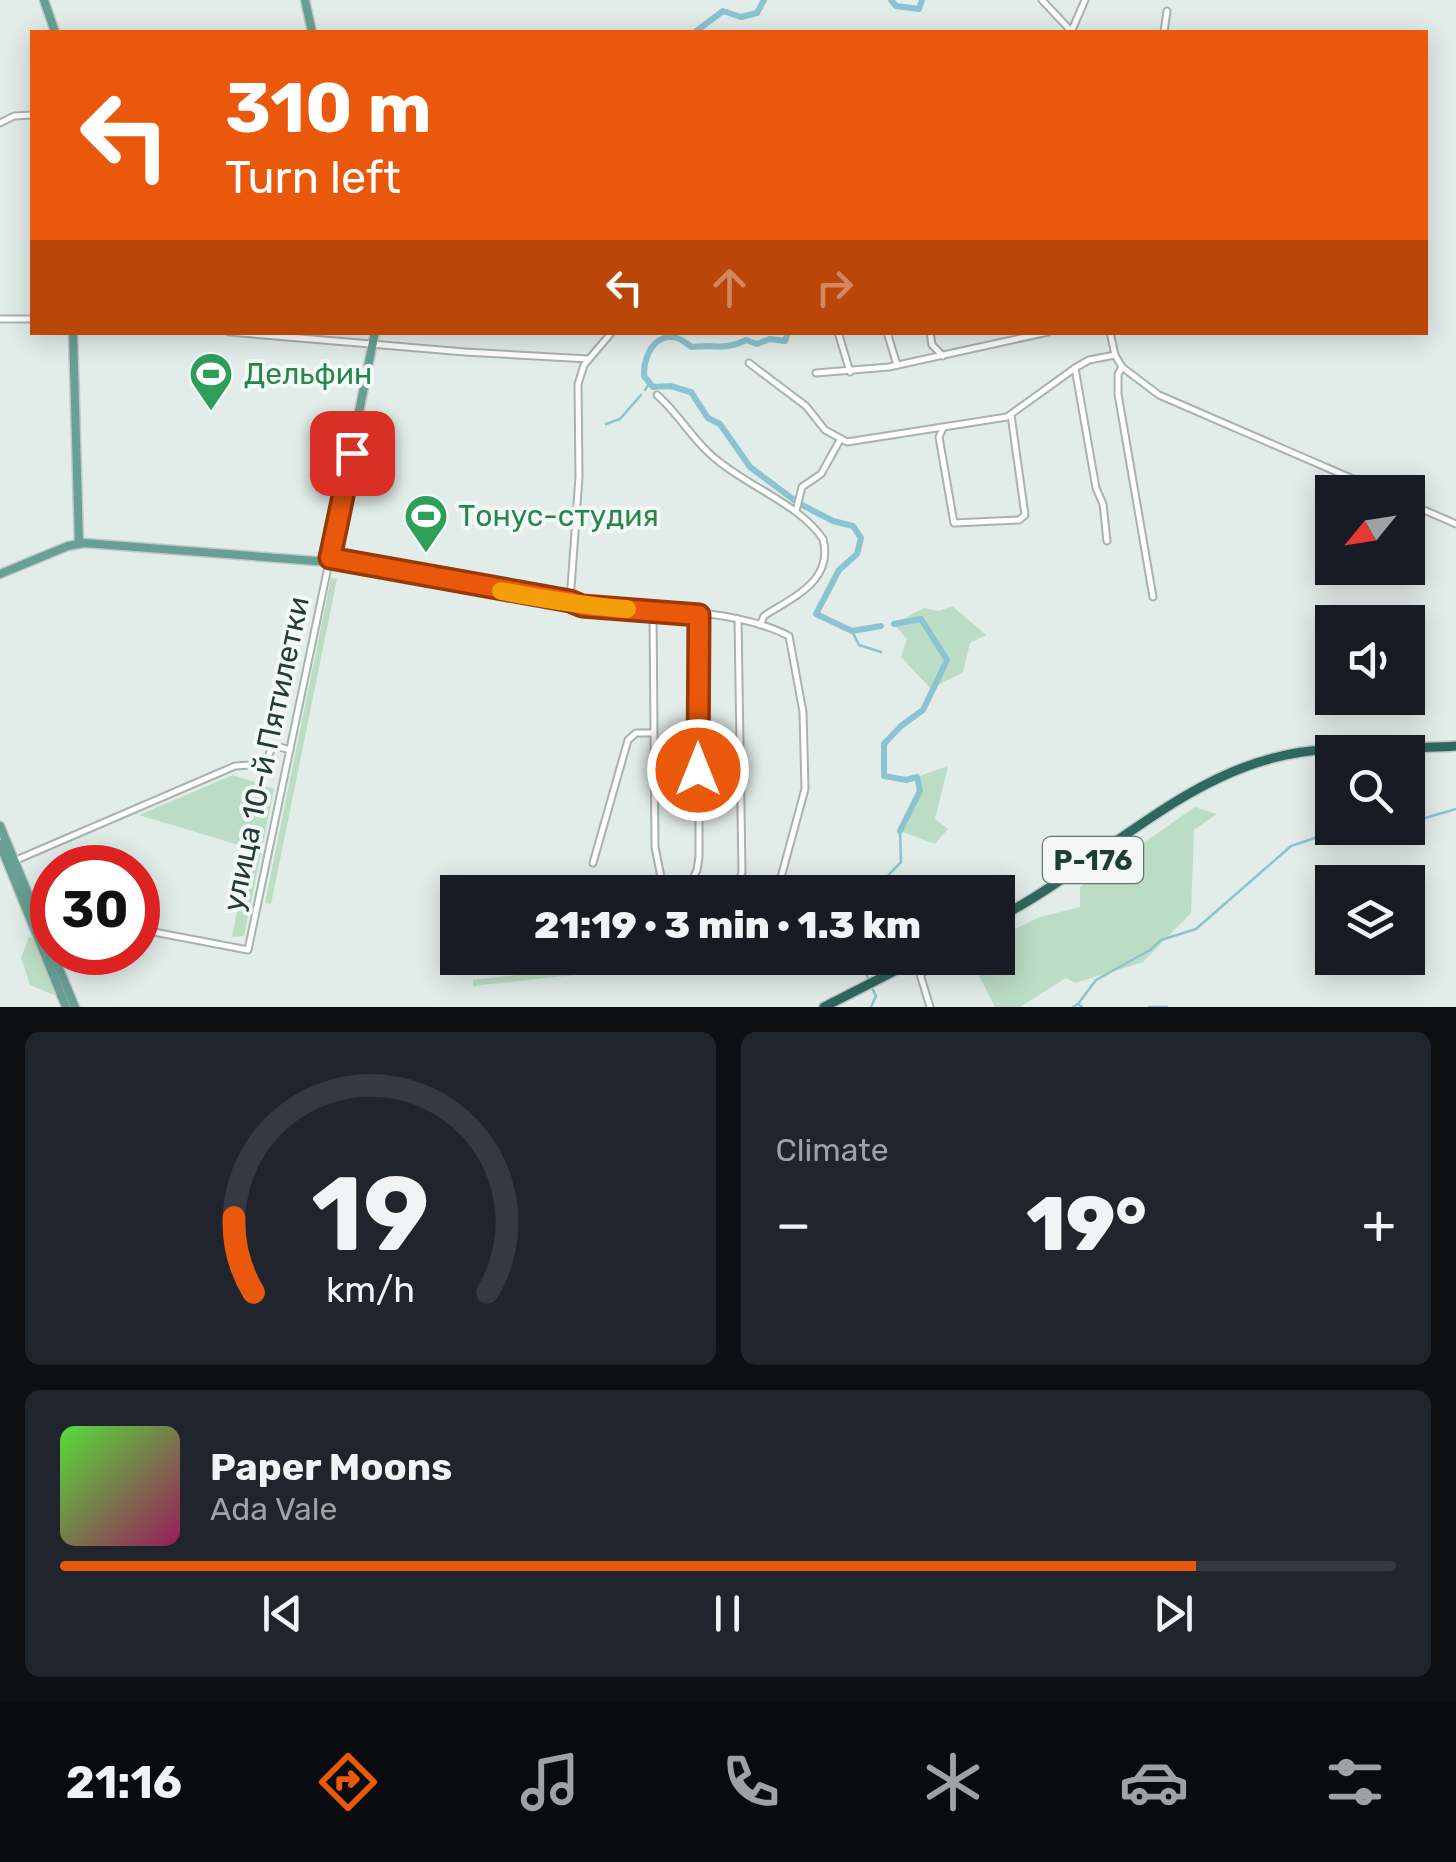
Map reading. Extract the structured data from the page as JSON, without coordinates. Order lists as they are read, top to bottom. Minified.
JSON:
{"streets":{"highway":["Р-176"],"main road":["улица 10-й Пятилетки"]},"places":{"sports":["Дельфин","Тонус-студия"]},"north":"bottom left","page":{"turn":["310 m","Turn left"],"limit":"30","trip":"21:19 · 3 min · 1.3 km","tile":"Climate","heat":["−","19°","+"],"song":["Paper Moons","Ada Vale"],"tabs":"21:16","gauge":["19","km/h"]}}
